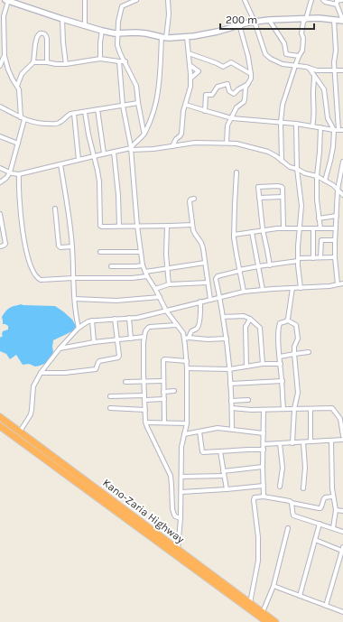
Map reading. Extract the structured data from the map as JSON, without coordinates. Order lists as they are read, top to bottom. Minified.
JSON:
{"streets":{"highway":["Kano-Zaria Highway"]},"scale_bar":"200 m"}
